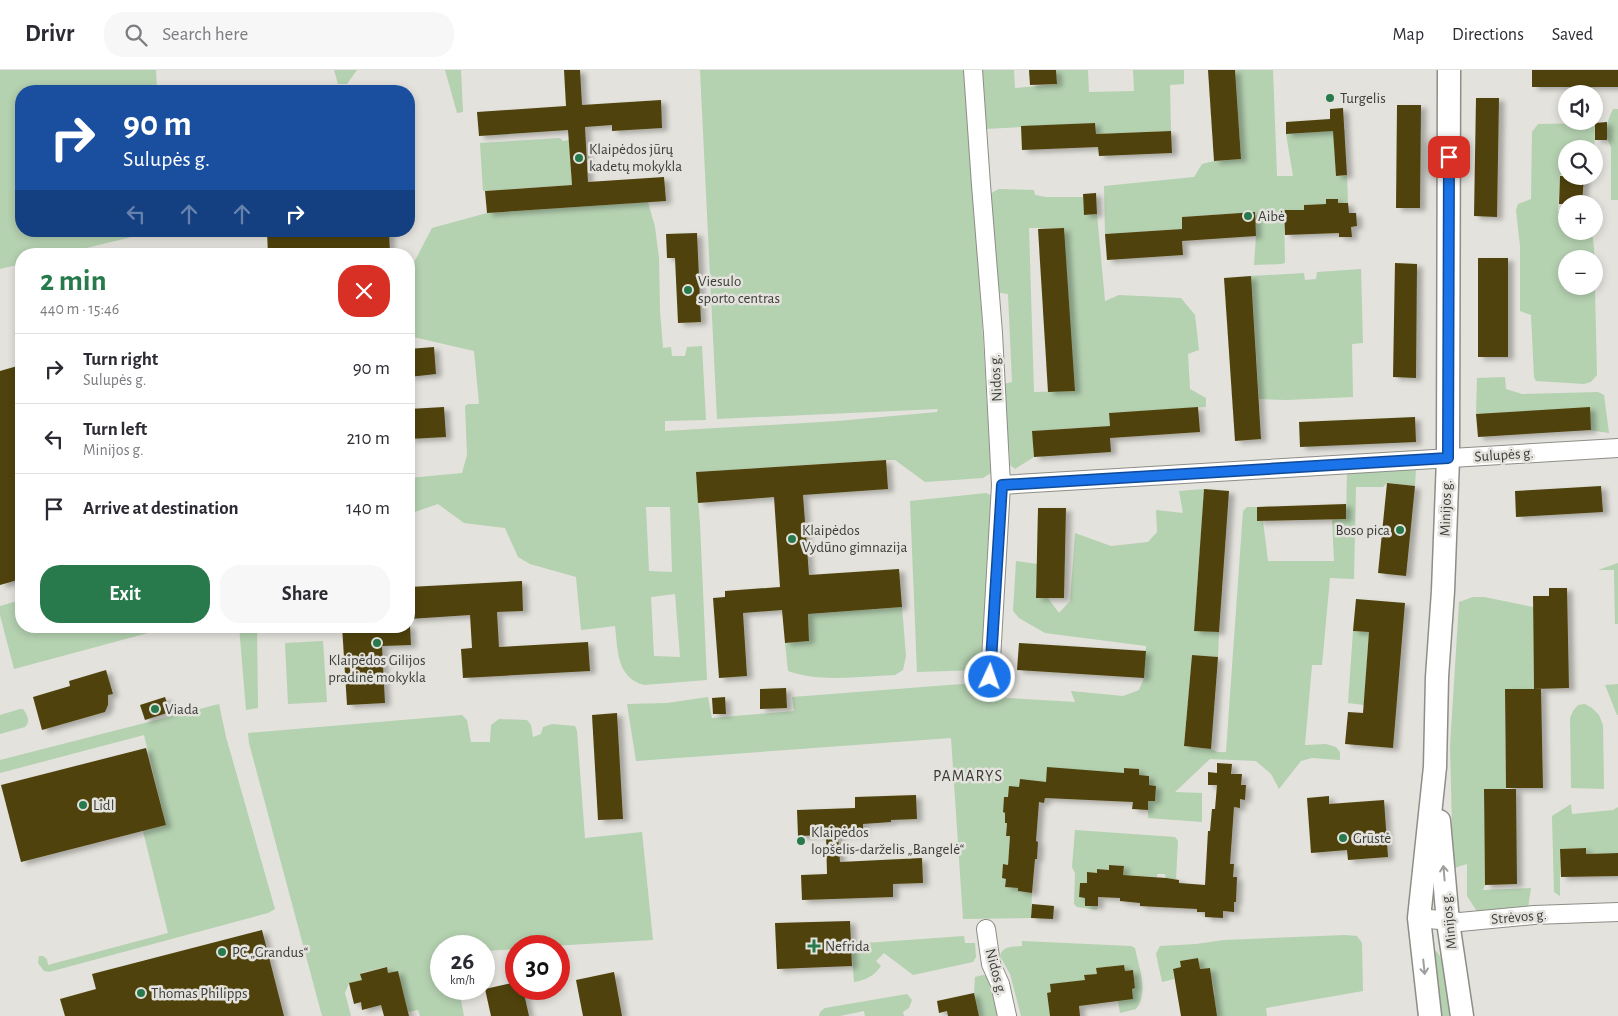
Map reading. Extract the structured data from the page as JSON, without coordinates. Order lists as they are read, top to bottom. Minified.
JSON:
{"streets":{"main road":["Minijos g."],"street":["Nidos g.","Sulupės g.","Strėvos g."]},"crossings":[["Nidos g.","Sulupės g."],["Sulupės g.","Minijos g."],["Minijos g.","Strėvos g."]],"districts":["PAMARYS"],"places":{"other":["Turgelis","Klaipėdos jūrų kadetų mokykla","Aibė","Viesulo sporto centras","Boso pica","Klaipėdos Vydūno gimnazija","Klaipėdos Gilijos pradinė mokykla","Viada","Lidl","Grūstė","Klaipėdos lopšelis-darželis „Bangelė“","PC „Grandus“","Thomas Philipps"],"health":["Nefrida"]},"page":{"header":"Drivr","search":"Search here","nav":["Map","Directions","Saved"],"map_buttons":["+","−"],"turn":["90 m","Sulupės g."],"heading":["2 min","440 m · 15:46"],"list":[{"name":"Turn right","note":"Sulupės g.","value":"90 m"},{"name":"Turn left","note":"Minijos g.","value":"210 m"},{"name":"Arrive at destination","value":"140 m"}],"buttons":["Exit","Share"],"speed":"26 km/h","limit":"30"}}
